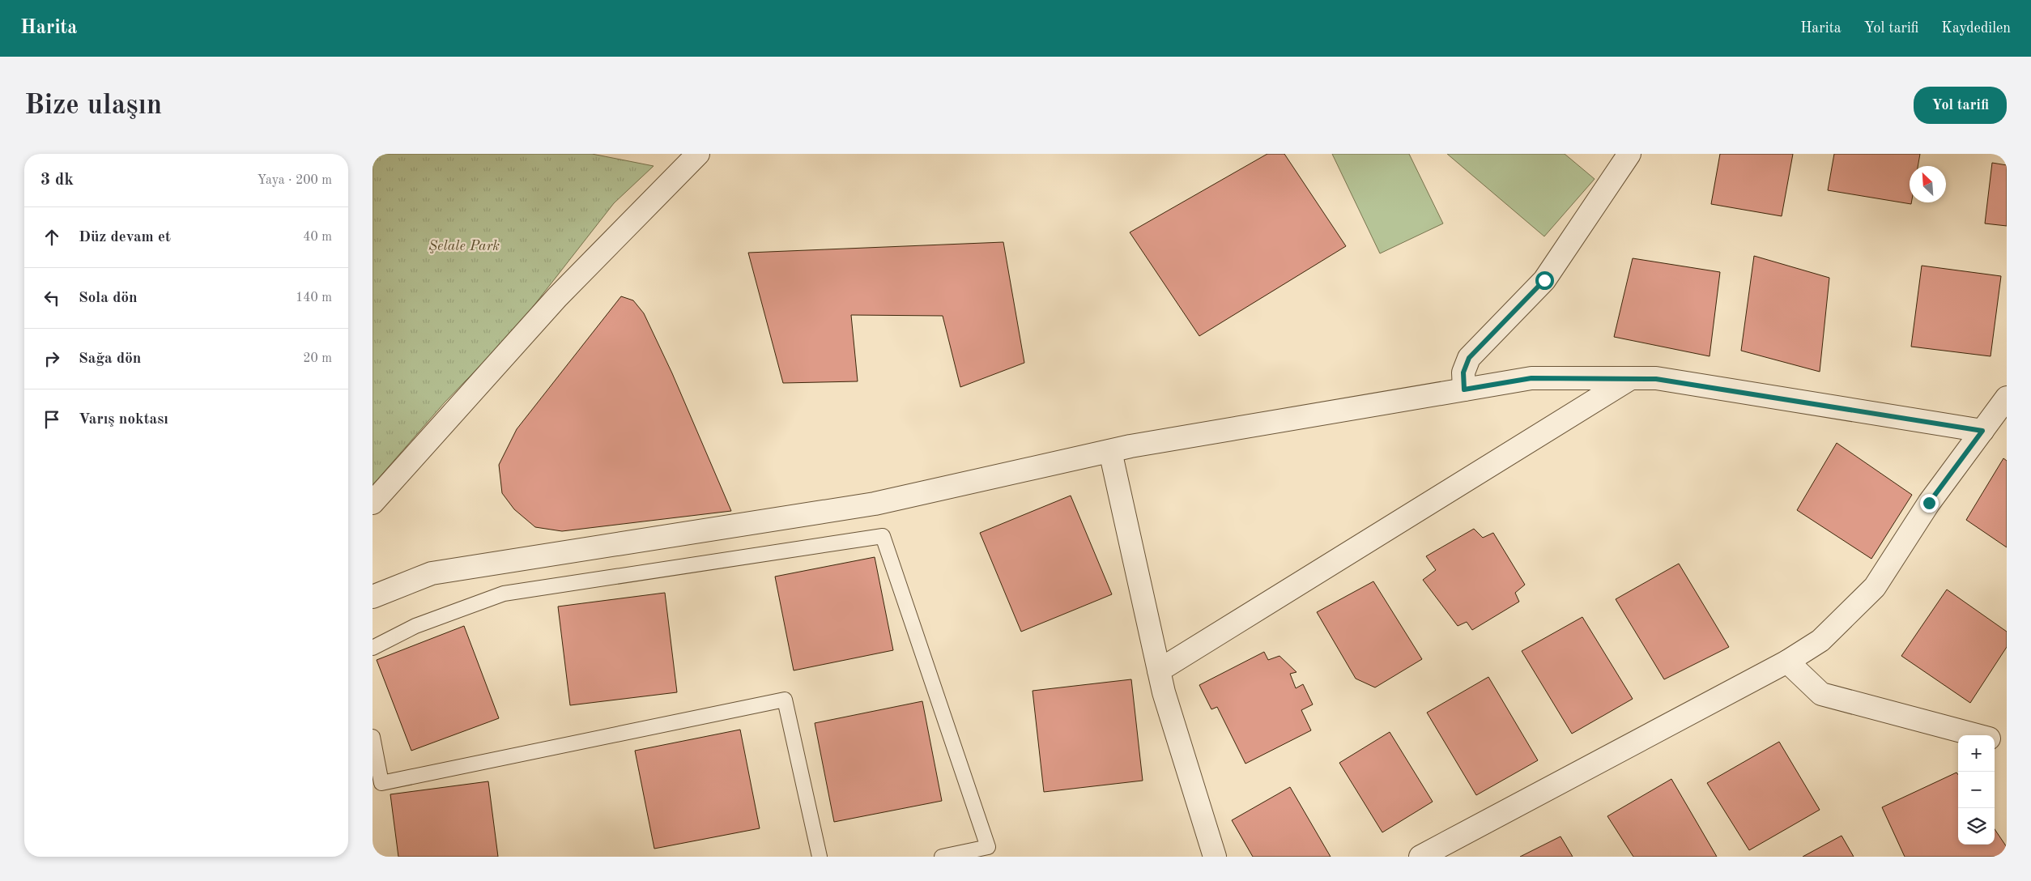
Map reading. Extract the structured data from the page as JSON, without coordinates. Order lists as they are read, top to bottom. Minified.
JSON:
{"parks":["Şelale Park"],"north":"top left","page":{"header":"Harita","nav":["Harita","Yol tarifi","Kaydedilen"],"buttons":"Yol tarifi","title":"Bize ulaşın","heading":["3 dk","Yaya · 200 m"],"list":[["Düz devam et","40 m"],["Sola dön","140 m"],["Sağa dön","20 m"],"Varış noktası"],"map_buttons":["+","−"]}}
